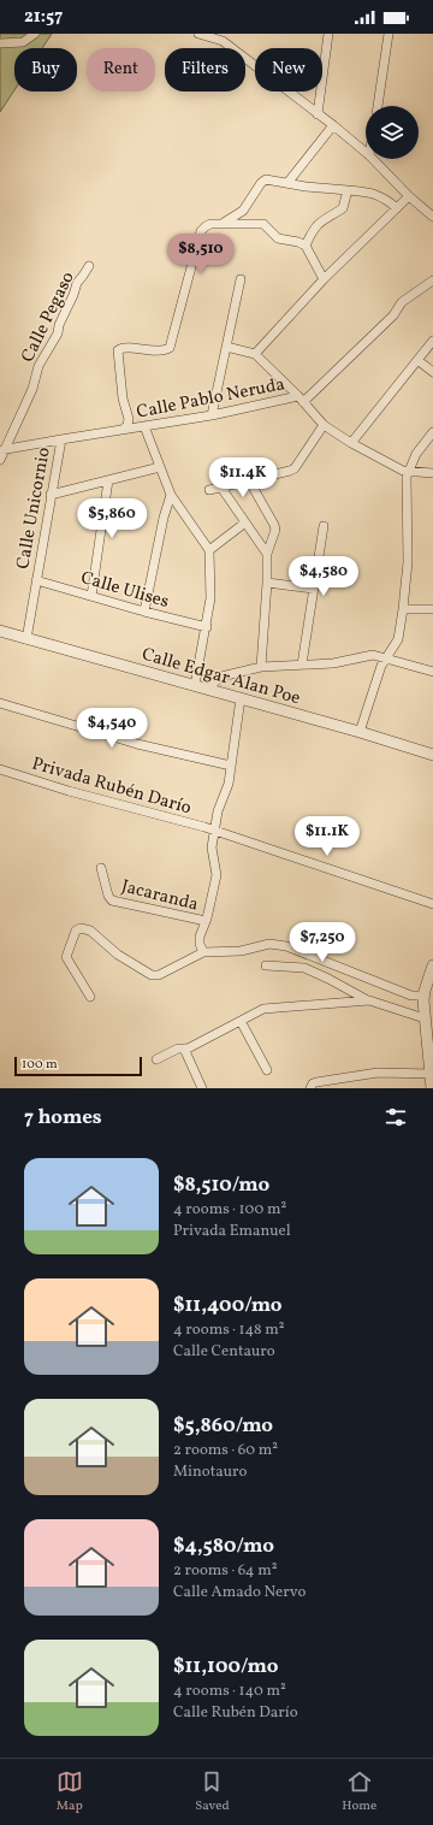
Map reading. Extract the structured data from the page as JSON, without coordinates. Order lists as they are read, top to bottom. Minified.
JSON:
{"streets":{"street":["Calle Pegaso","Calle Pablo Neruda","Calle Unicornio","Calle Ulises","Calle Edgar Alan Poe","Privada Rubén Darío","Jacaranda"]},"crossings":[["Calle Pegaso","Calle Pablo Neruda"],["Calle Pablo Neruda","Calle Unicornio"],["Calle Unicornio","Calle Ulises"],["Calle Unicornio","Calle Edgar Alan Poe"]],"scale_bar":"100 m","page":{"status":"21:57","chip":["Buy","Rent","Filters","New"],"price":["$8,510","$11.4K","$5,860","$4,580","$4,540","$11.1K","$7,250"],"scale":"100 m","heading":"7 homes","list":[{"name":"$8,510/mo","note":"4 rooms · 100 m² · Privada Emanuel"},{"name":"$11,400/mo","note":"4 rooms · 148 m² · Calle Centauro"},{"name":"$5,860/mo","note":"2 rooms · 60 m² · Minotauro"},{"name":"$4,580/mo","note":"2 rooms · 64 m² · Calle Amado Nervo"},{"name":"$11,100/mo","note":"4 rooms · 140 m² · Calle Rubén Darío"}],"tabs":["Map","Saved","Home"]}}
